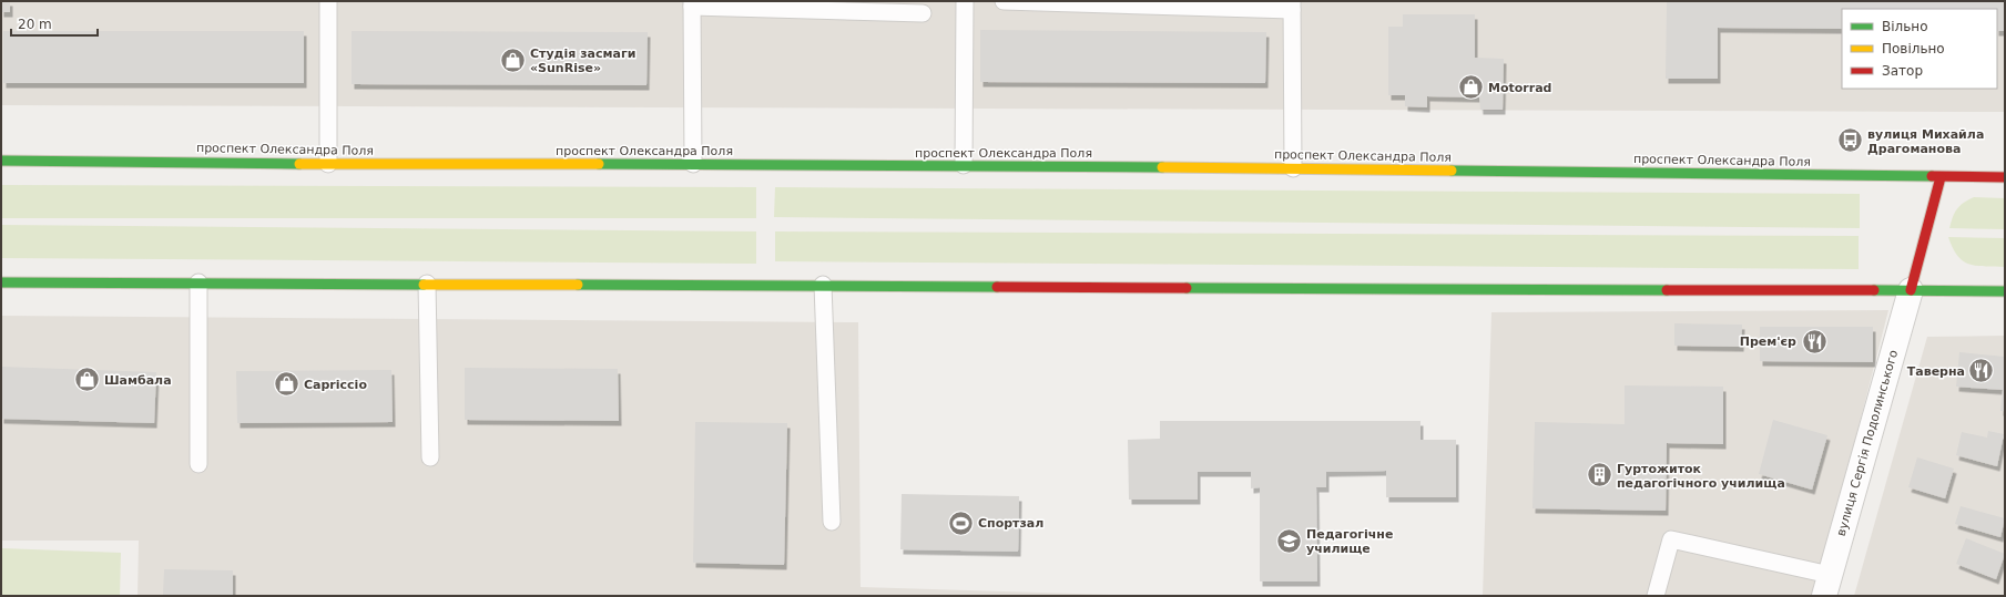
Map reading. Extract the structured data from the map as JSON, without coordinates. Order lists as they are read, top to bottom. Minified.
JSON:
{"streets":{"main road":["проспект Олександра Поля"],"street":["вулиця Сергія Подолинського"]},"places":{"shop":["Студія засмаги «SunRise»","Motorrad","Шамбала","Capriccio"],"bus stop":["вулиця Михайла Драгоманова"],"restaurant":["Прем'єр","Таверна"],"building":["Гуртожиток педагогічного училища"],"sports":["Спортзал"],"school or university":["Педагогічне училище"]},"legend":["Вільно","Повільно","Затор"],"scale_bar":"20 m"}
